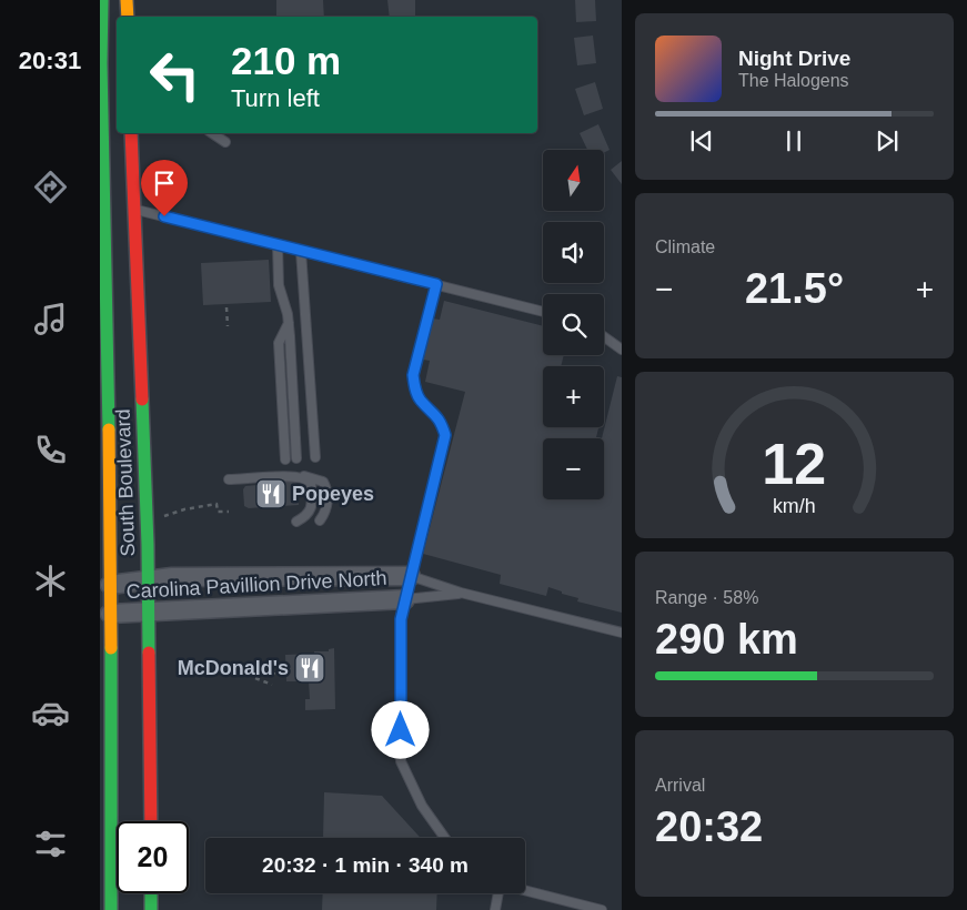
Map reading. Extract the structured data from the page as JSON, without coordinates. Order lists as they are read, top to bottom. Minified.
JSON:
{"streets":{"main road":["South Boulevard"],"street":["Carolina Pavillion Drive North"]},"crossings":[["South Boulevard","Carolina Pavillion Drive North"]],"places":{"restaurant":["Popeyes","McDonald's"]},"north":"top","page":{"tabs":"20:31","turn":["210 m","Turn left"],"song":["Night Drive","The Halogens"],"map_buttons":["+","−"],"tile":["Climate",["Range · 58%","290 km"],["Arrival","20:32"]],"heat":["−","21.5°","+"],"limit":"20","trip":"20:32 · 1 min · 340 m","gauge":["12","km/h"]}}
